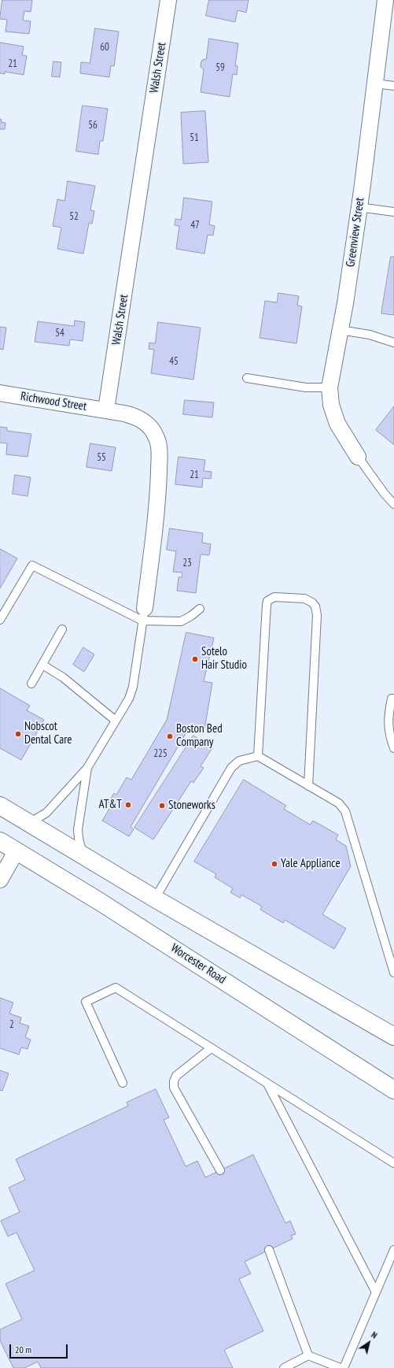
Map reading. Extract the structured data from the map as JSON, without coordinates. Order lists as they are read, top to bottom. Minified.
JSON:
{"streets":{"highway":["Worcester Road"],"street":["Walsh Street","Greenview Street","Richwood Street"]},"crossings":[["Walsh Street","Richwood Street"]],"places":["Sotelo Hair Studio","Nobscot Dental Care","Boston Bed Company","AT&T","Stoneworks","Yale Appliance"],"house_numbers":["60","21","59","56","51","52","47","54","45","55","21","23","225","2"],"scale_bar":"20 m","north":"top right"}
